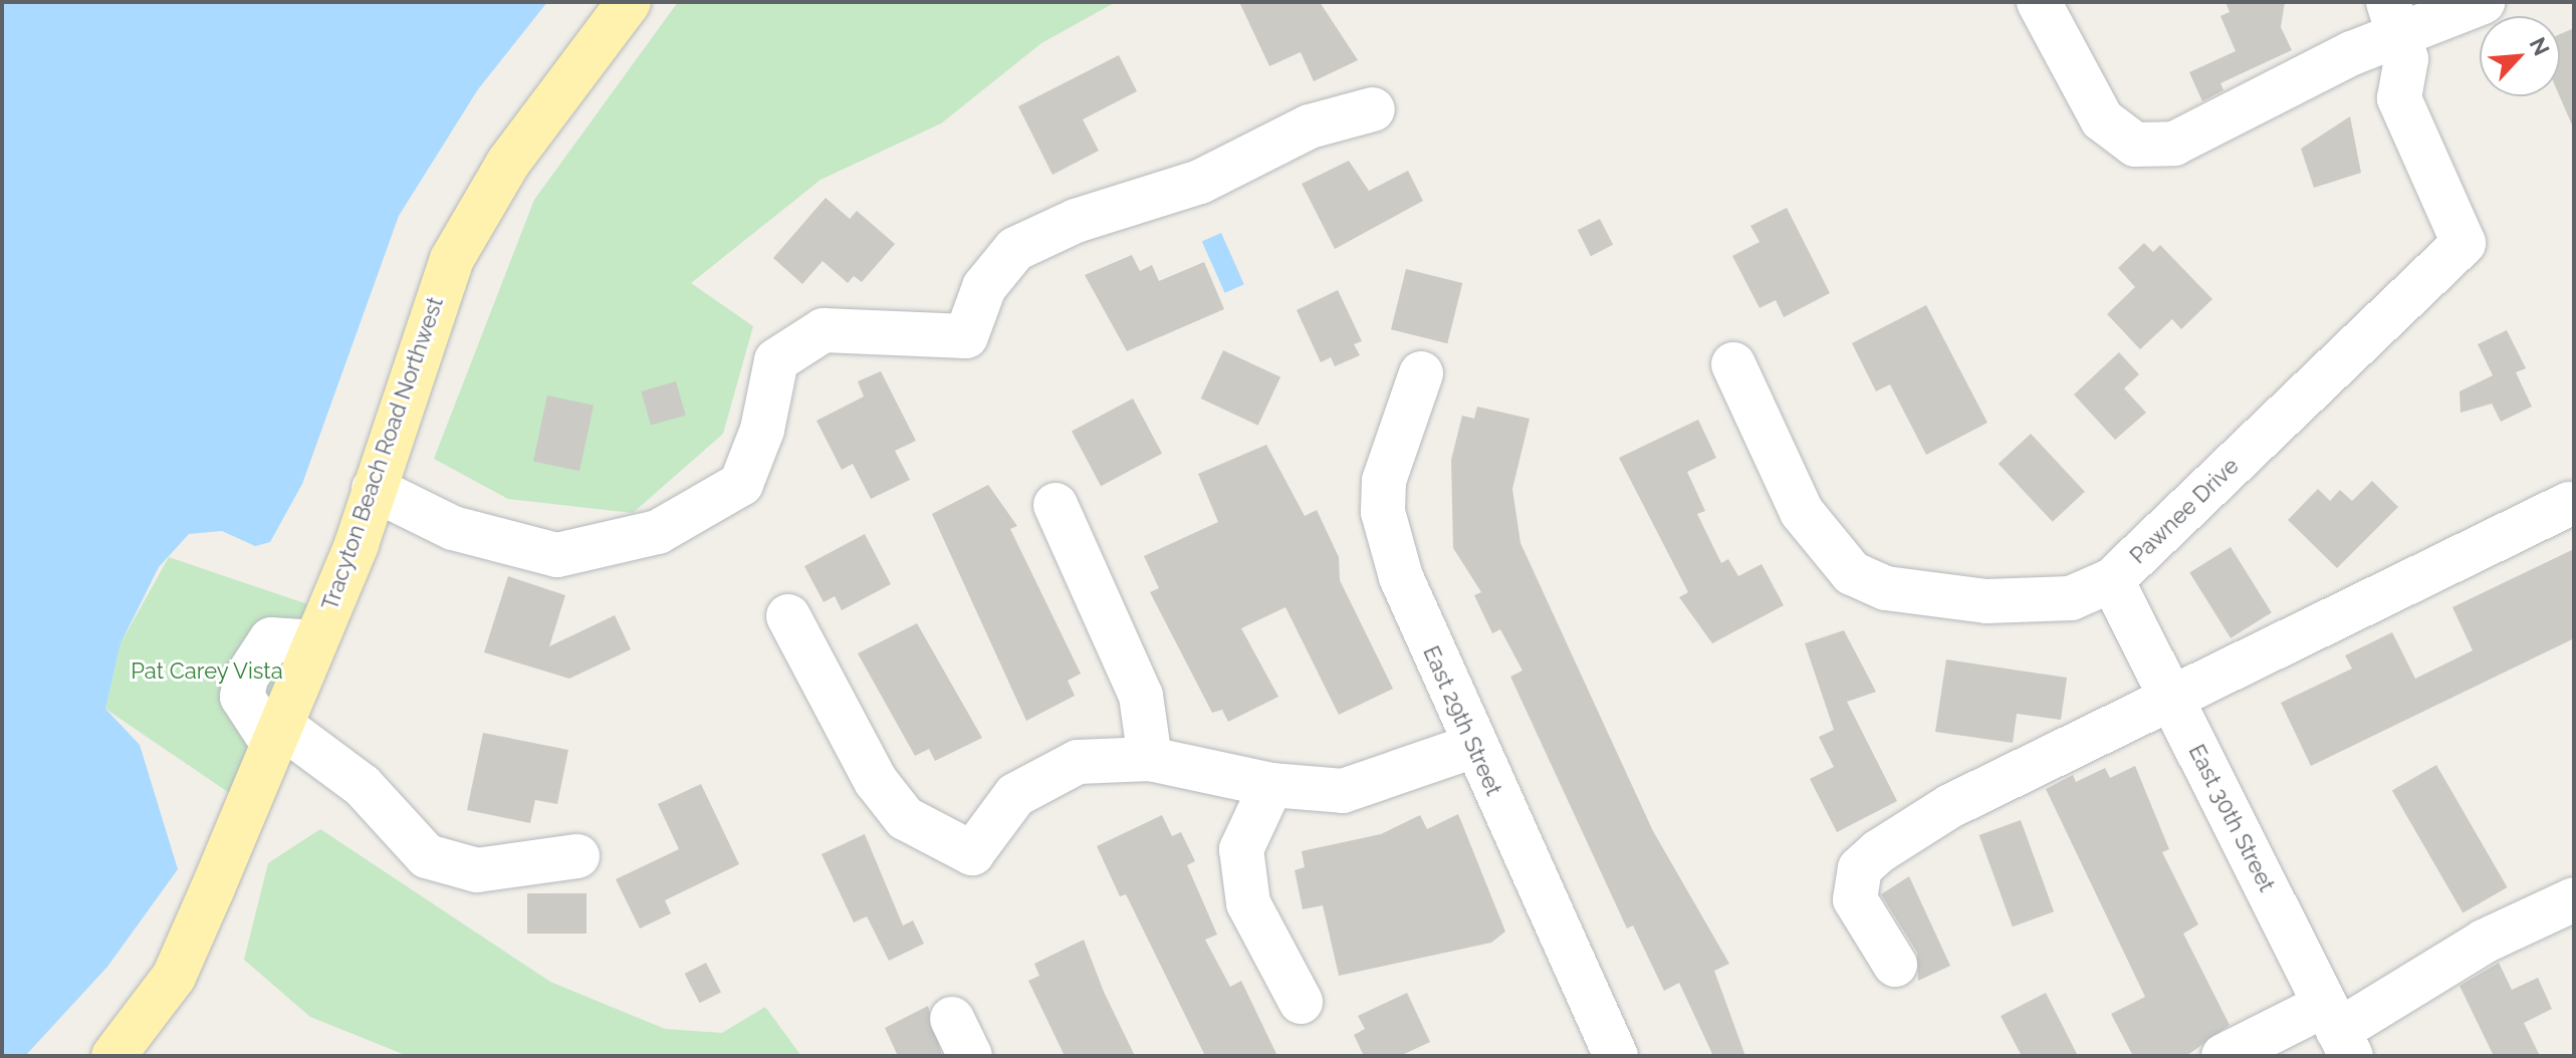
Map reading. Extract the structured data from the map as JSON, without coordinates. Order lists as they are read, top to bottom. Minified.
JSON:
{"streets":{"main road":["Tracyton Beach Road Northwest"],"street":["Pawnee Drive","East 29th Street","East 30th Street"]},"crossings":[["Pawnee Drive","East 30th Street"]],"parks":["Pat Carey Vista"],"north":"top right"}
